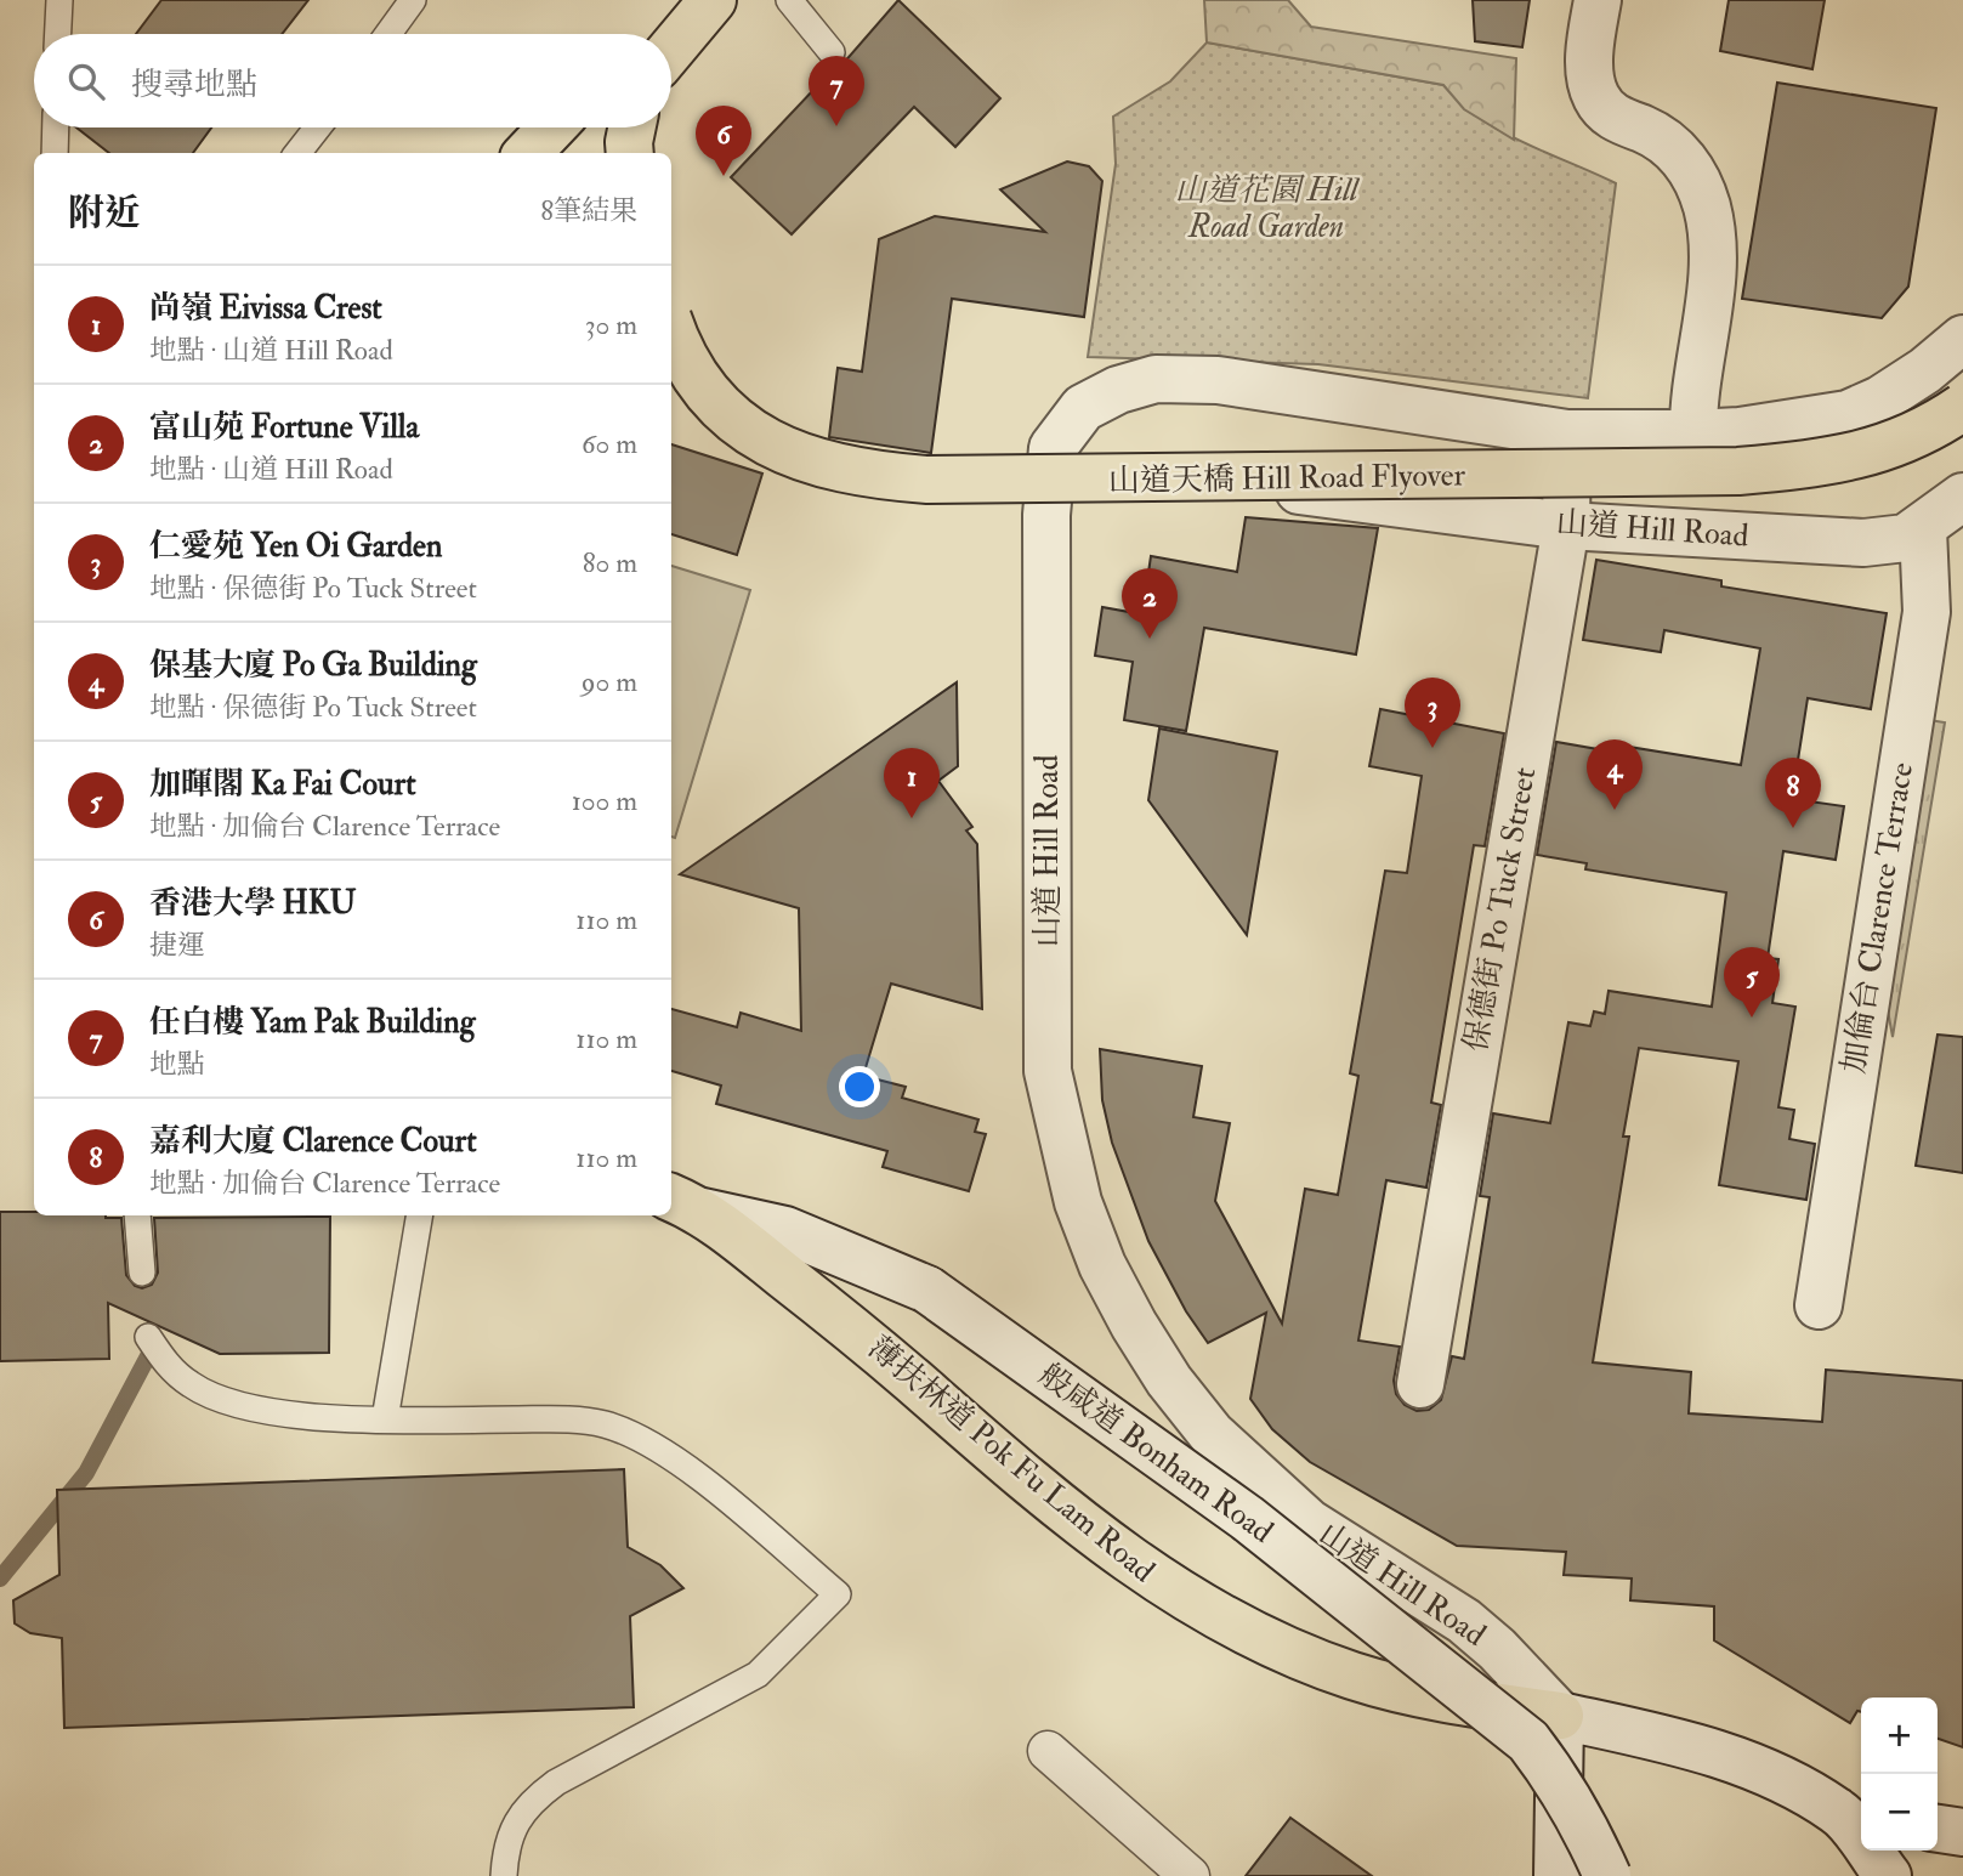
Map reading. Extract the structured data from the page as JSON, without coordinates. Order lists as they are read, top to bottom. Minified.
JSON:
{"streets":{"main road":["山道天橋 Hill Road Flyover","薄扶林道 Pok Fu Lam Road"],"street":["山道 Hill Road","保德街 Po Tuck Street","加倫台 Clarence Terrace","般咸道 Bonham Road"]},"crossings":[["山道 Hill Road","保德街 Po Tuck Street"],["山道 Hill Road","加倫台 Clarence Terrace"],["山道 Hill Road","薄扶林道 Pok Fu Lam Road"],["般咸道 Bonham Road","薄扶林道 Pok Fu Lam Road"]],"parks":["山道花園 Hill Road Garden"],"page":{"search":"搜尋地點","pins":["7","6","2","3","4","1","8","5"],"heading":["附近","8筆結果"],"list":[{"mark":"1","name":"尚嶺 Eivissa Crest","note":"地點 · 山道 Hill Road","value":"30 m"},{"mark":"2","name":"富山苑 Fortune Villa","note":"地點 · 山道 Hill Road","value":"60 m"},{"mark":"3","name":"仁愛苑 Yen Oi Garden","note":"地點 · 保德街 Po Tuck Street","value":"80 m"},{"mark":"4","name":"保基大廈 Po Ga Building","note":"地點 · 保德街 Po Tuck Street","value":"90 m"},{"mark":"5","name":"加暉閣 Ka Fai Court","note":"地點 · 加倫台 Clarence Terrace","value":"100 m"},{"mark":"6","name":"香港大學 HKU","note":"捷運","value":"110 m"},{"mark":"7","name":"任白樓 Yam Pak Building","note":"地點","value":"110 m"},{"mark":"8","name":"嘉利大廈 Clarence Court","note":"地點 · 加倫台 Clarence Terrace","value":"110 m"}],"map_buttons":["+","−"]}}
